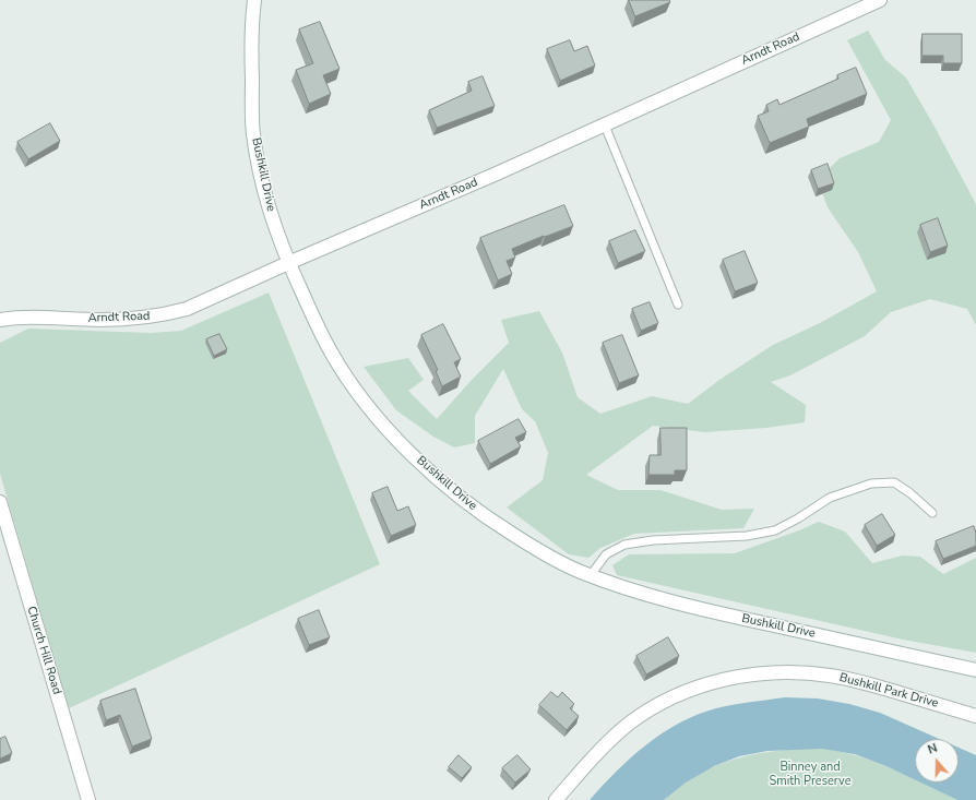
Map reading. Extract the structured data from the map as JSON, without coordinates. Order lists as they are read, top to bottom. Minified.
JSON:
{"streets":{"street":["Arndt Road","Bushkill Drive","Church Hill Road","Bushkill Park Drive"]},"crossings":[["Arndt Road","Bushkill Drive"]],"parks":["Binney and Smith Preserve"],"north":"top"}
